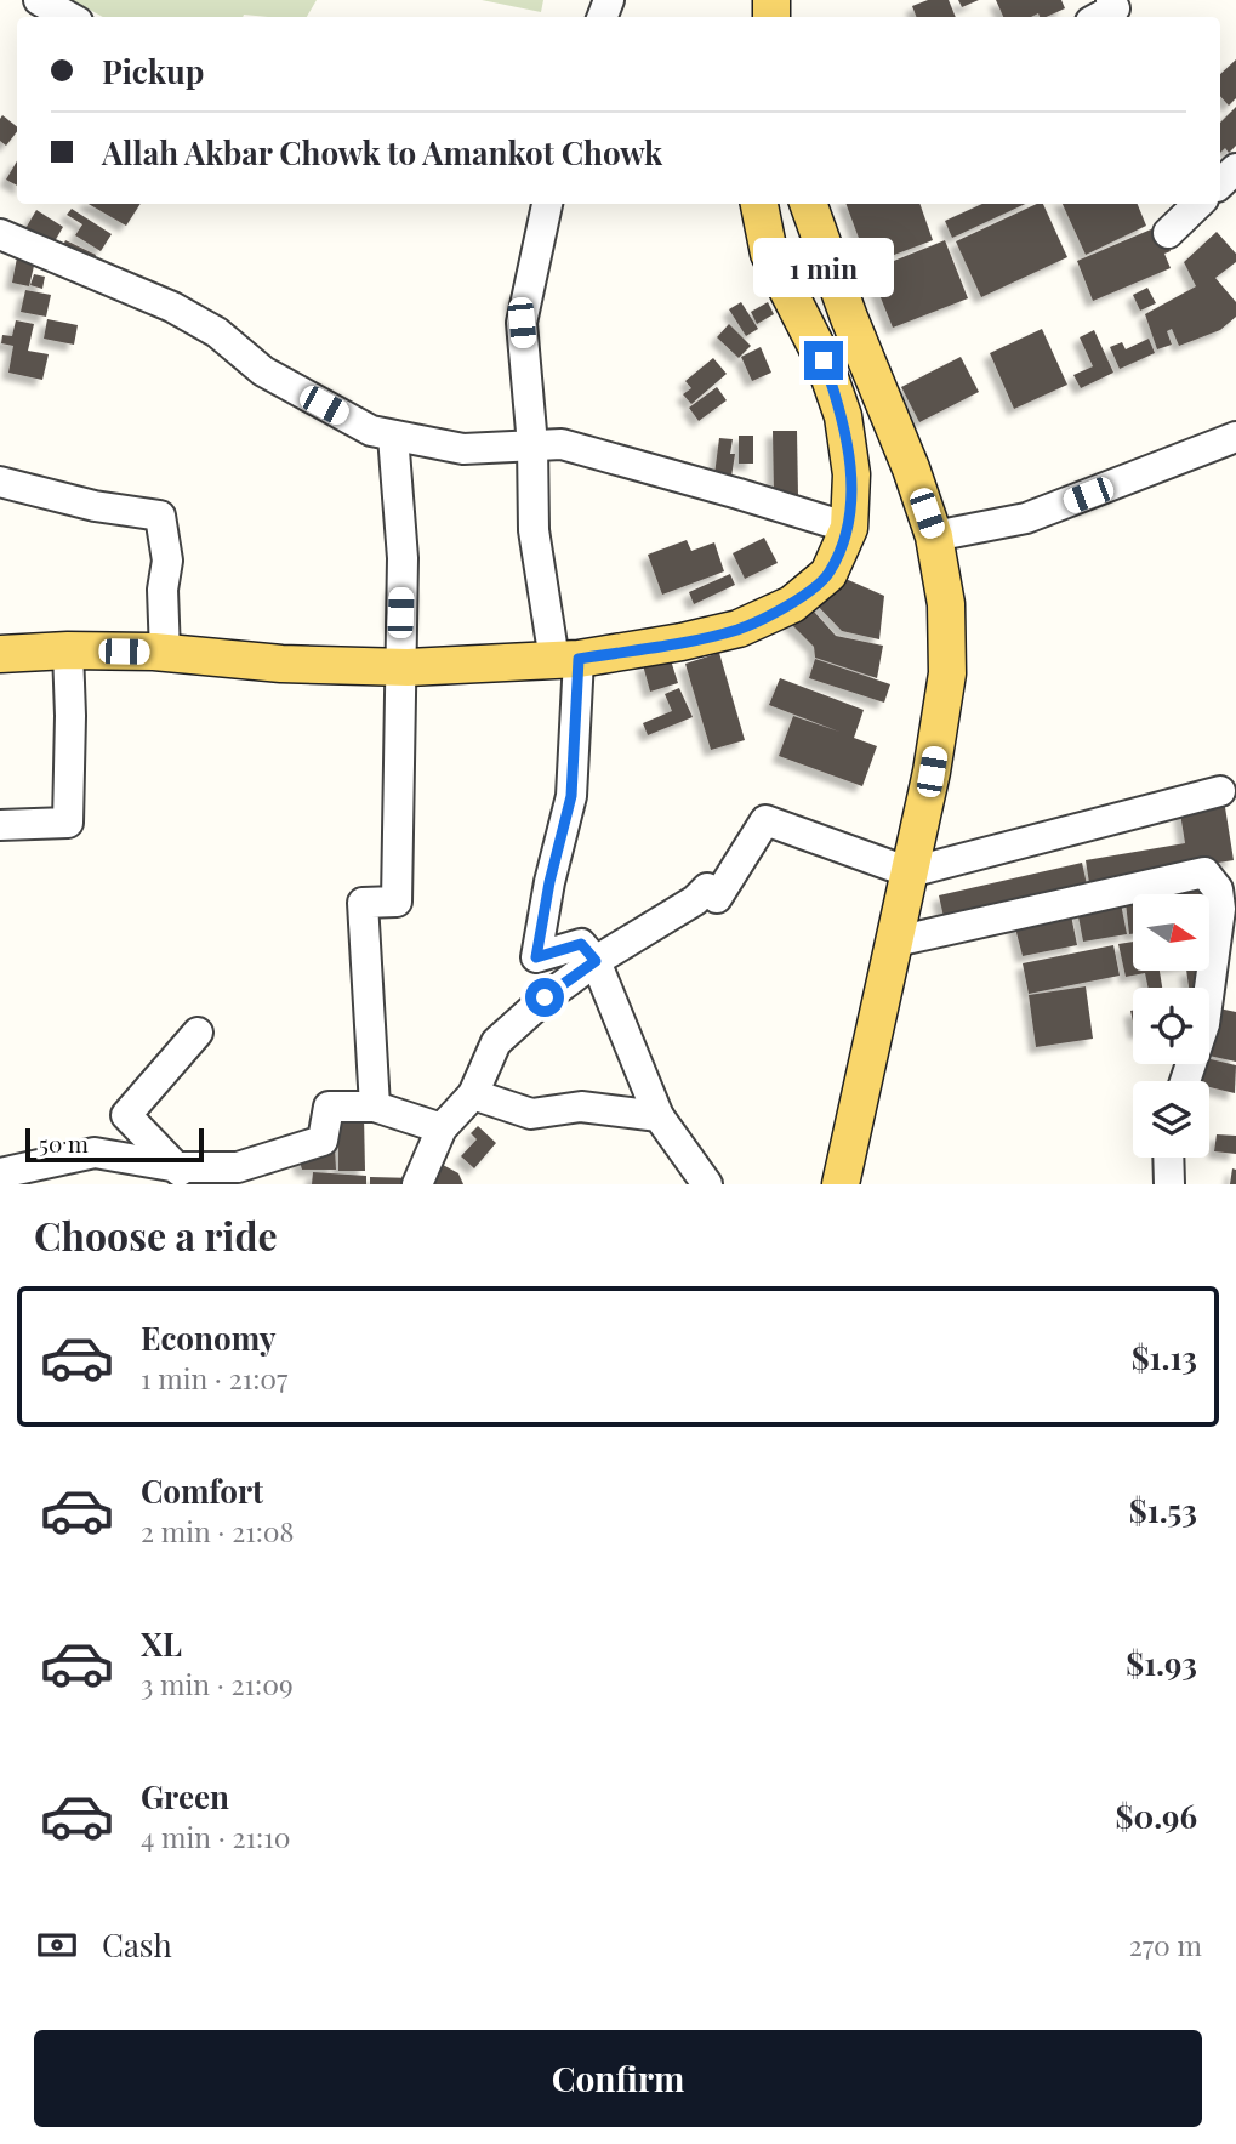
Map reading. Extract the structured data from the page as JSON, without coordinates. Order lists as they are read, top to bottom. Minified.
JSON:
{"scale_bar":"50 m","north":"right","page":{"banner":["Pickup","Allah Akbar Chowk to Amankot Chowk"],"bubble":"1 min","scale":"50 m","heading":"Choose a ride","list":[{"name":"Economy","note":"1 min · 21:07","value":"$1.13"},{"name":"Comfort","note":"2 min · 21:08","value":"$1.53"},{"name":"XL","note":"3 min · 21:09","value":"$1.93"},{"name":"Green","note":"4 min · 21:10","value":"$0.96"}],"pay":["Cash","270 m"],"buttons":"Confirm"}}
